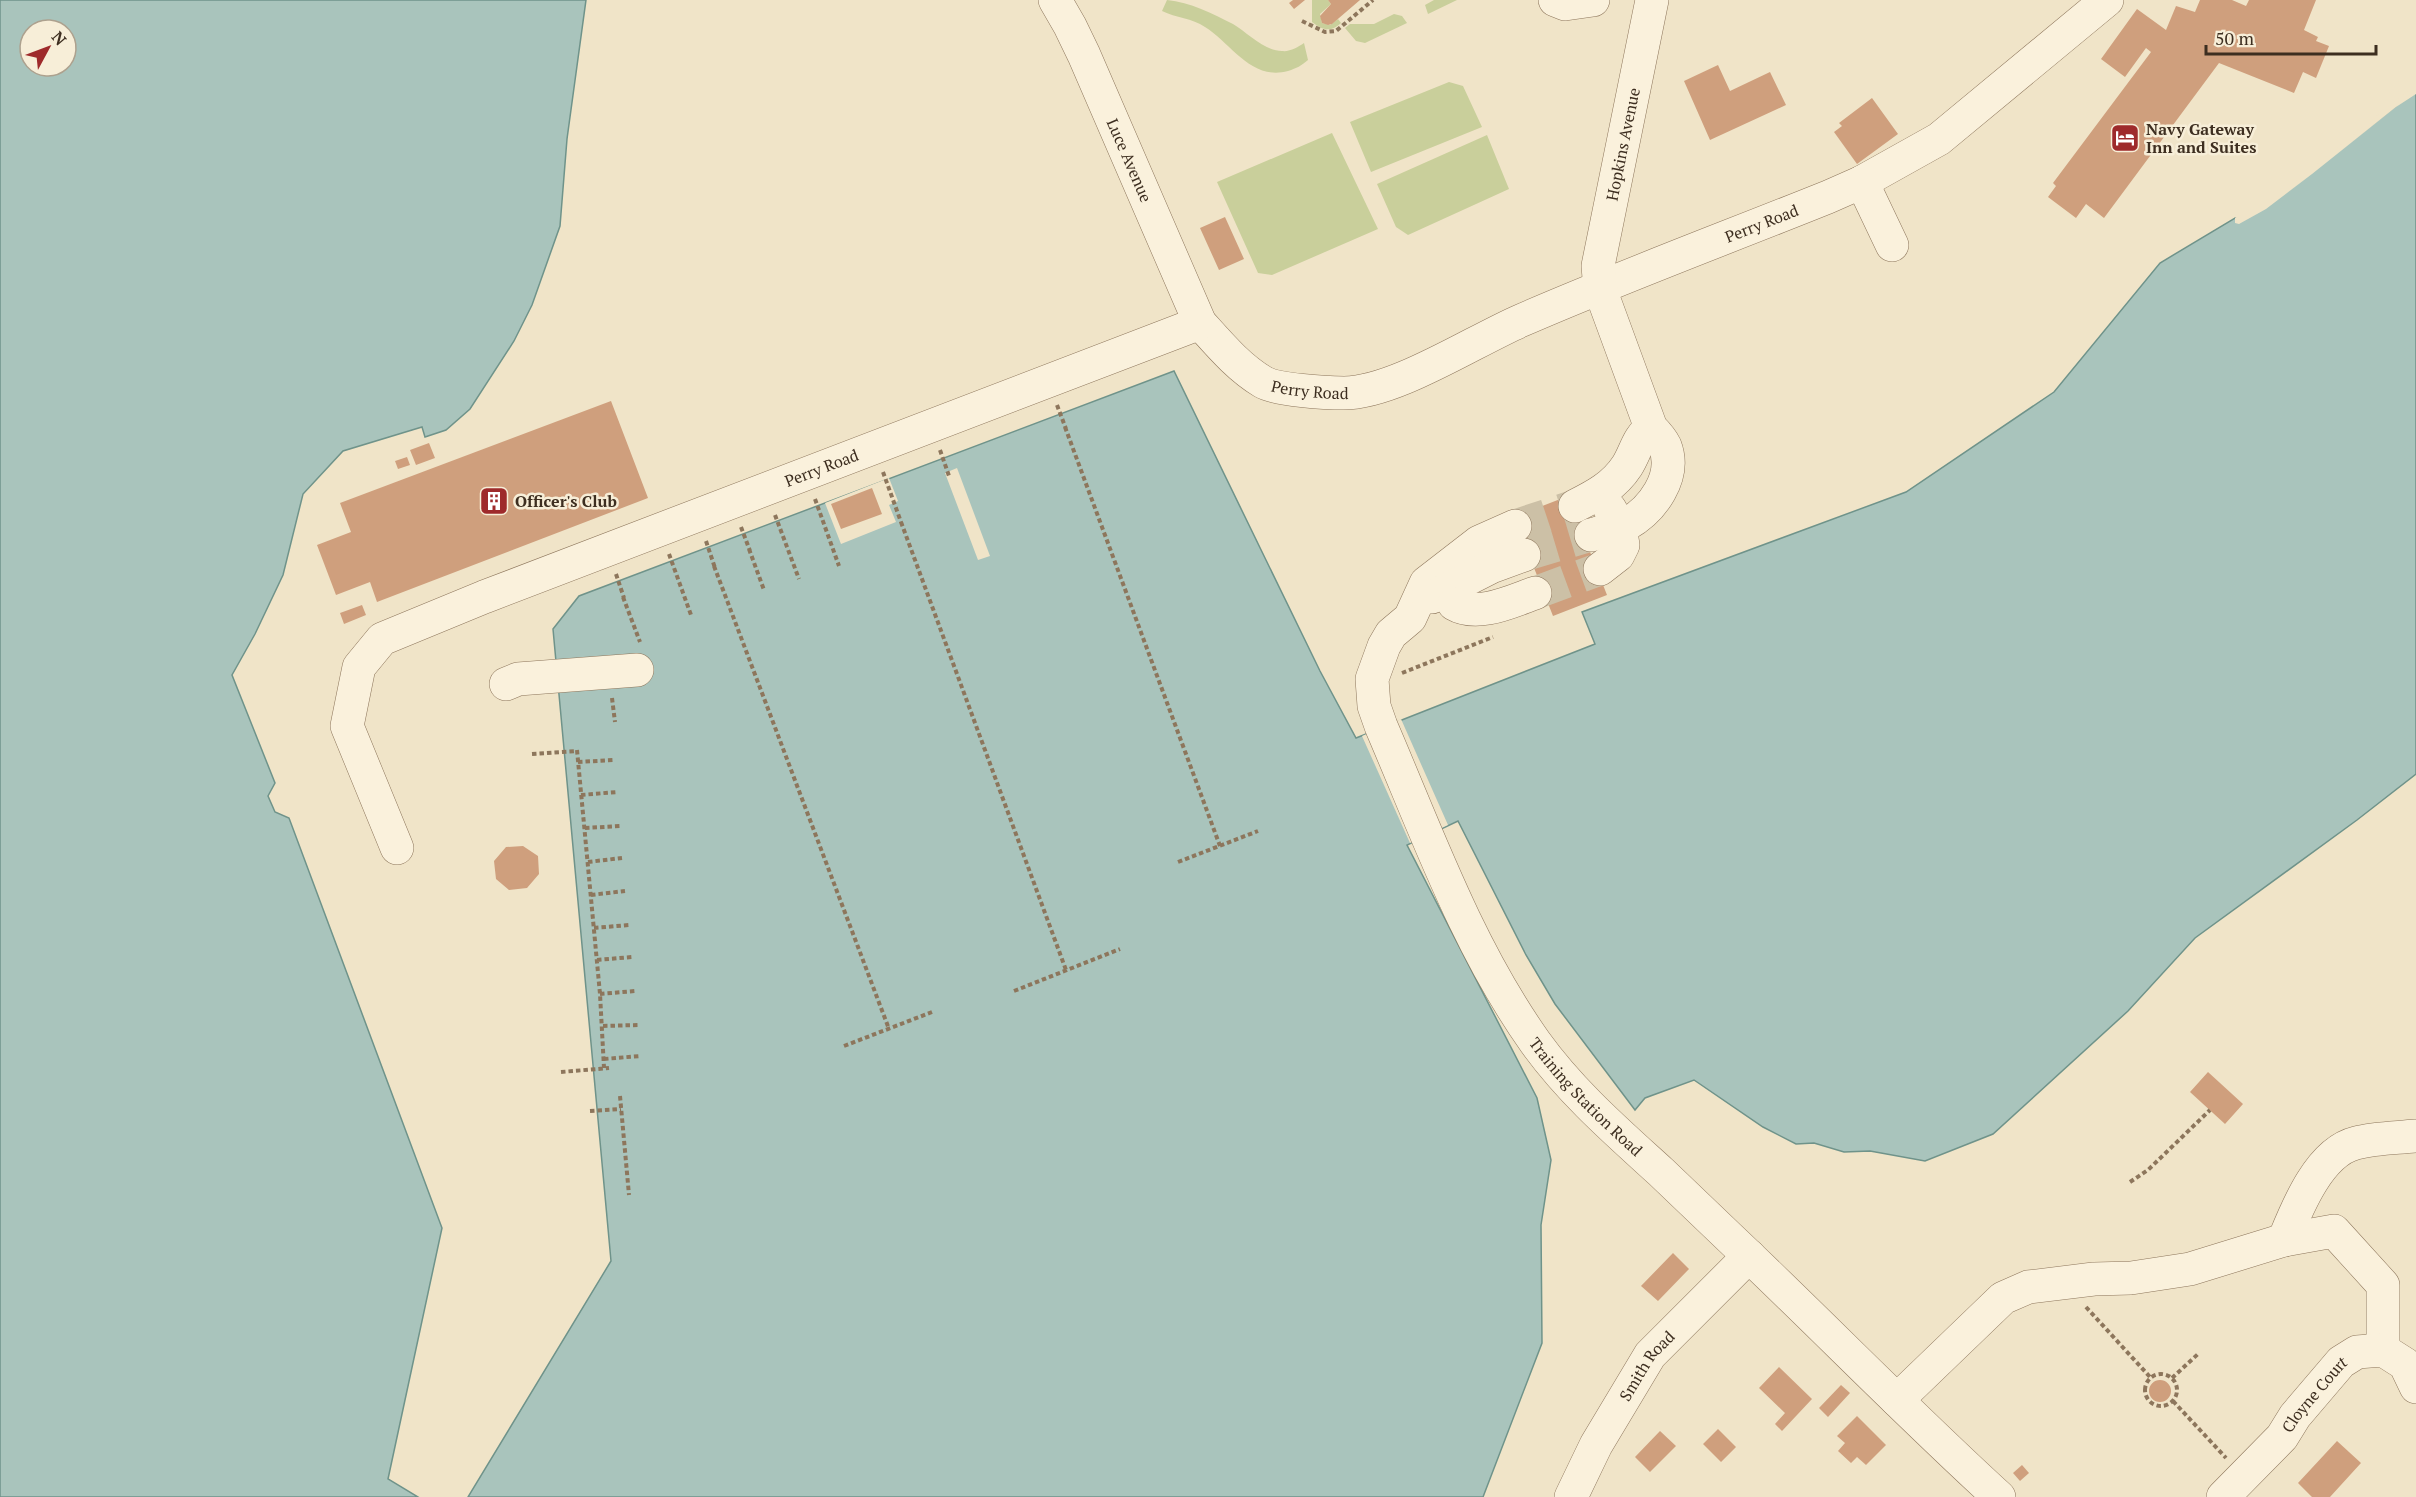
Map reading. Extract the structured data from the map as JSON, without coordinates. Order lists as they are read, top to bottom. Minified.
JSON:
{"streets":{"street":["Hopkins Avenue","Luce Avenue","Perry Road","Training Station Road","Smith Road","Cloyne Court"]},"crossings":[["Hopkins Avenue","Perry Road"],["Luce Avenue","Perry Road"],["Training Station Road","Smith Road"]],"places":{"hotel":["Navy Gateway Inn and Suites"],"building":["Officer's Club"]},"scale_bar":"50 m","north":"top right"}
